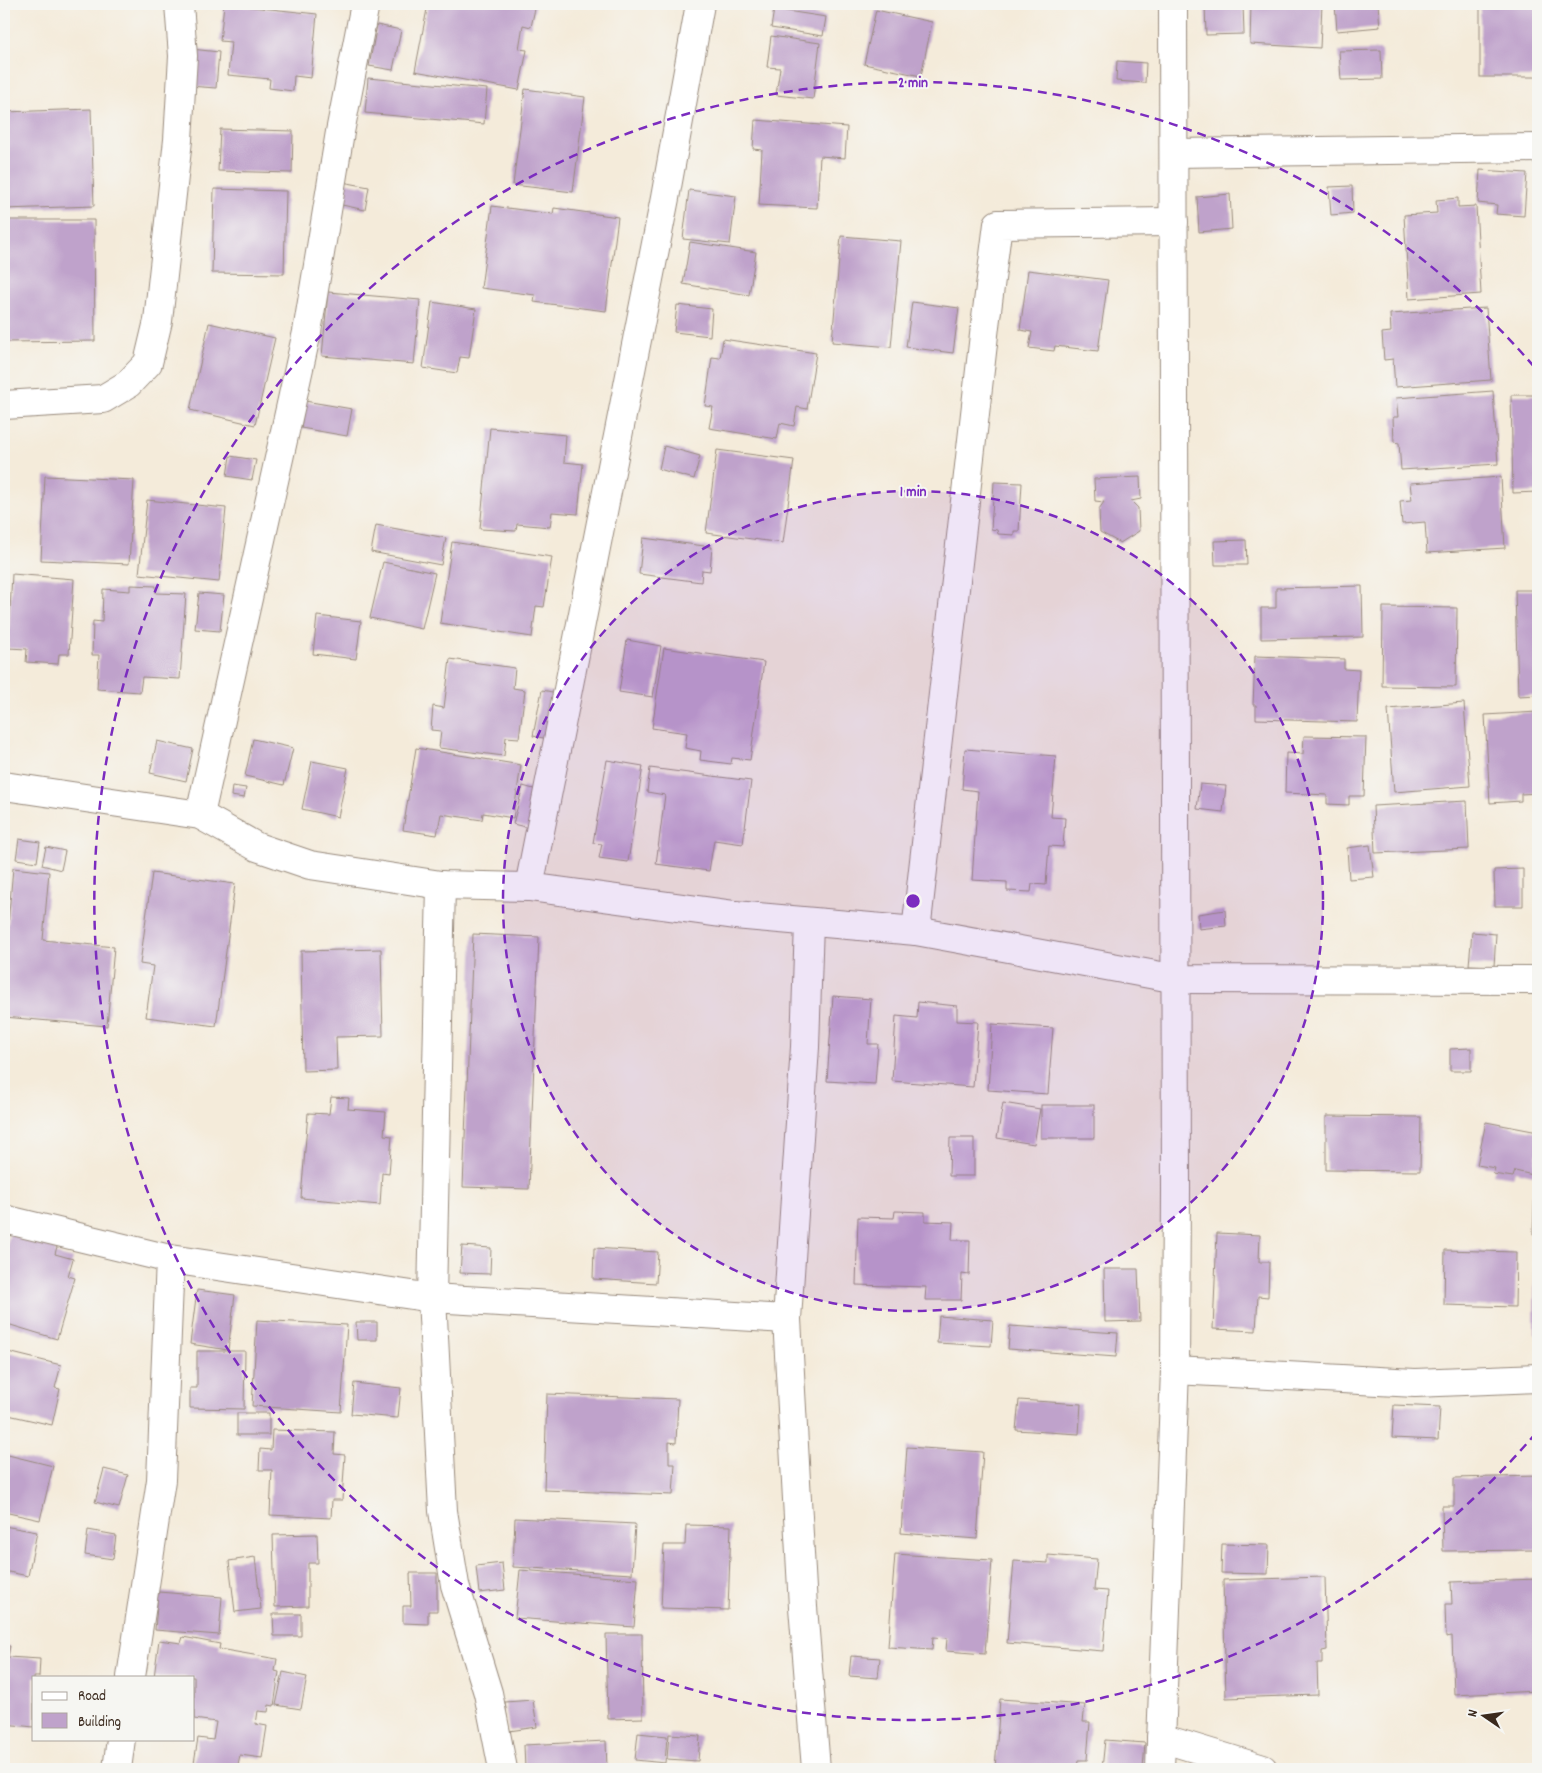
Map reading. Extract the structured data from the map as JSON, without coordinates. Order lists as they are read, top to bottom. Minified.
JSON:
{"legend":["Road","Building"],"north":"left","rings":["2 min","1 min"]}
